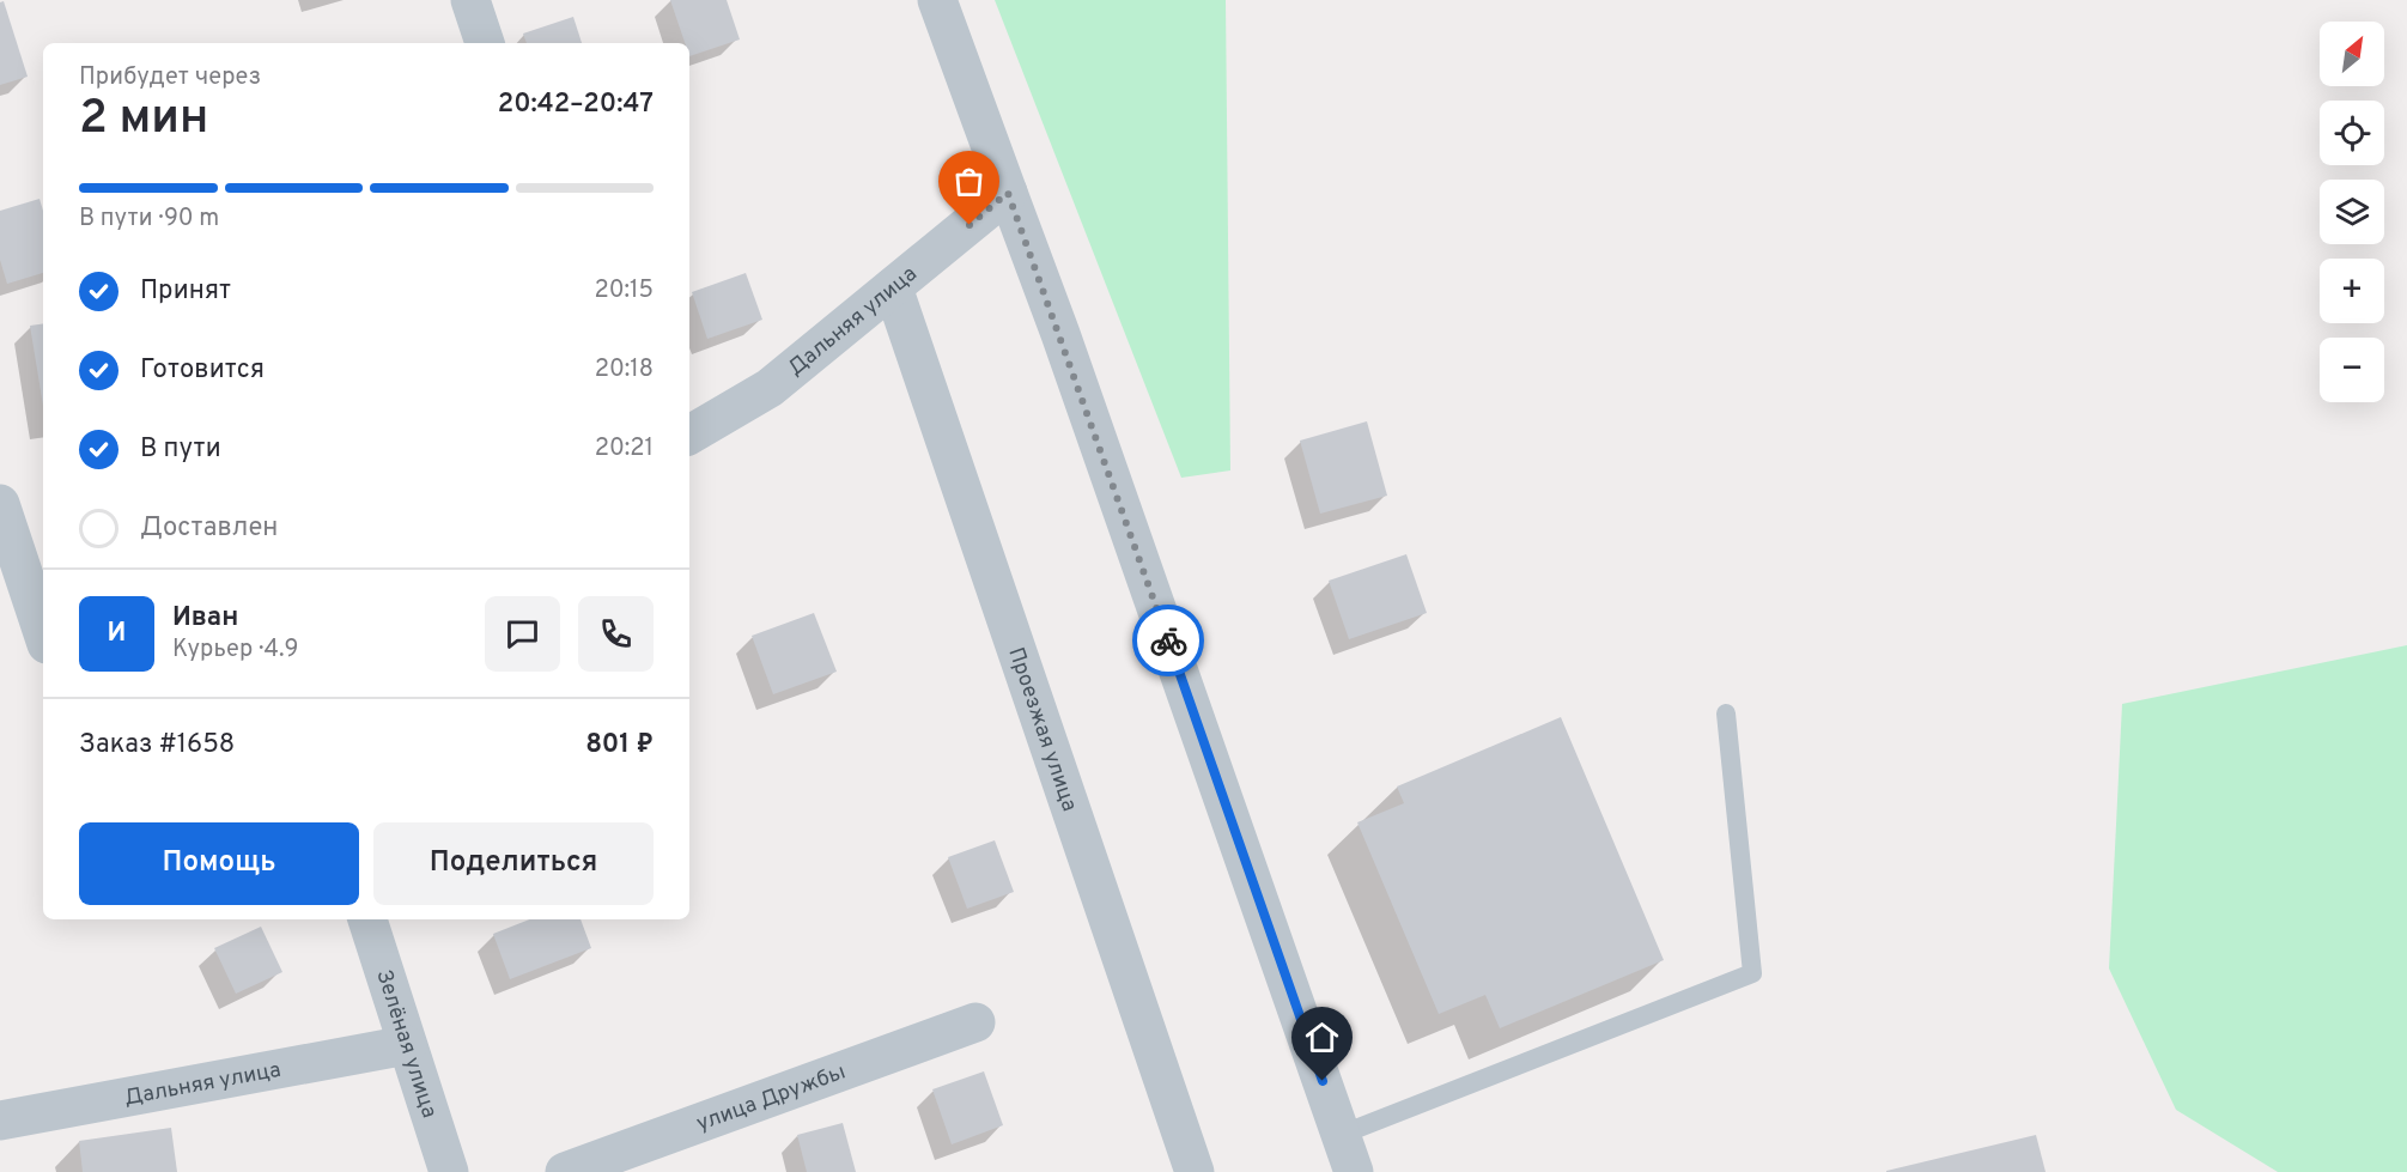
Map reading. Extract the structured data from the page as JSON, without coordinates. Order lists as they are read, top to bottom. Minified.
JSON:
{"streets":{"street":["Дальняя улица","Проезжая улица","Зелёная улица","улица Дружбы"]},"crossings":[["Дальняя улица","Проезжая улица"],["Дальняя улица","Зелёная улица"]],"north":"top right","page":{"map_buttons":["+","−"],"heading":["2 мин","Прибудет через","20:42–20:47"],"panel":["Иван","Курьер · 4.9","Заказ #1658","801 ₽"],"bar":"В пути · 90 m","list":[["Принят","20:15"],["Готовится","20:18"],["В пути","20:21"],"Доставлен"],"round":"И","buttons":["Помощь","Поделиться"]}}
